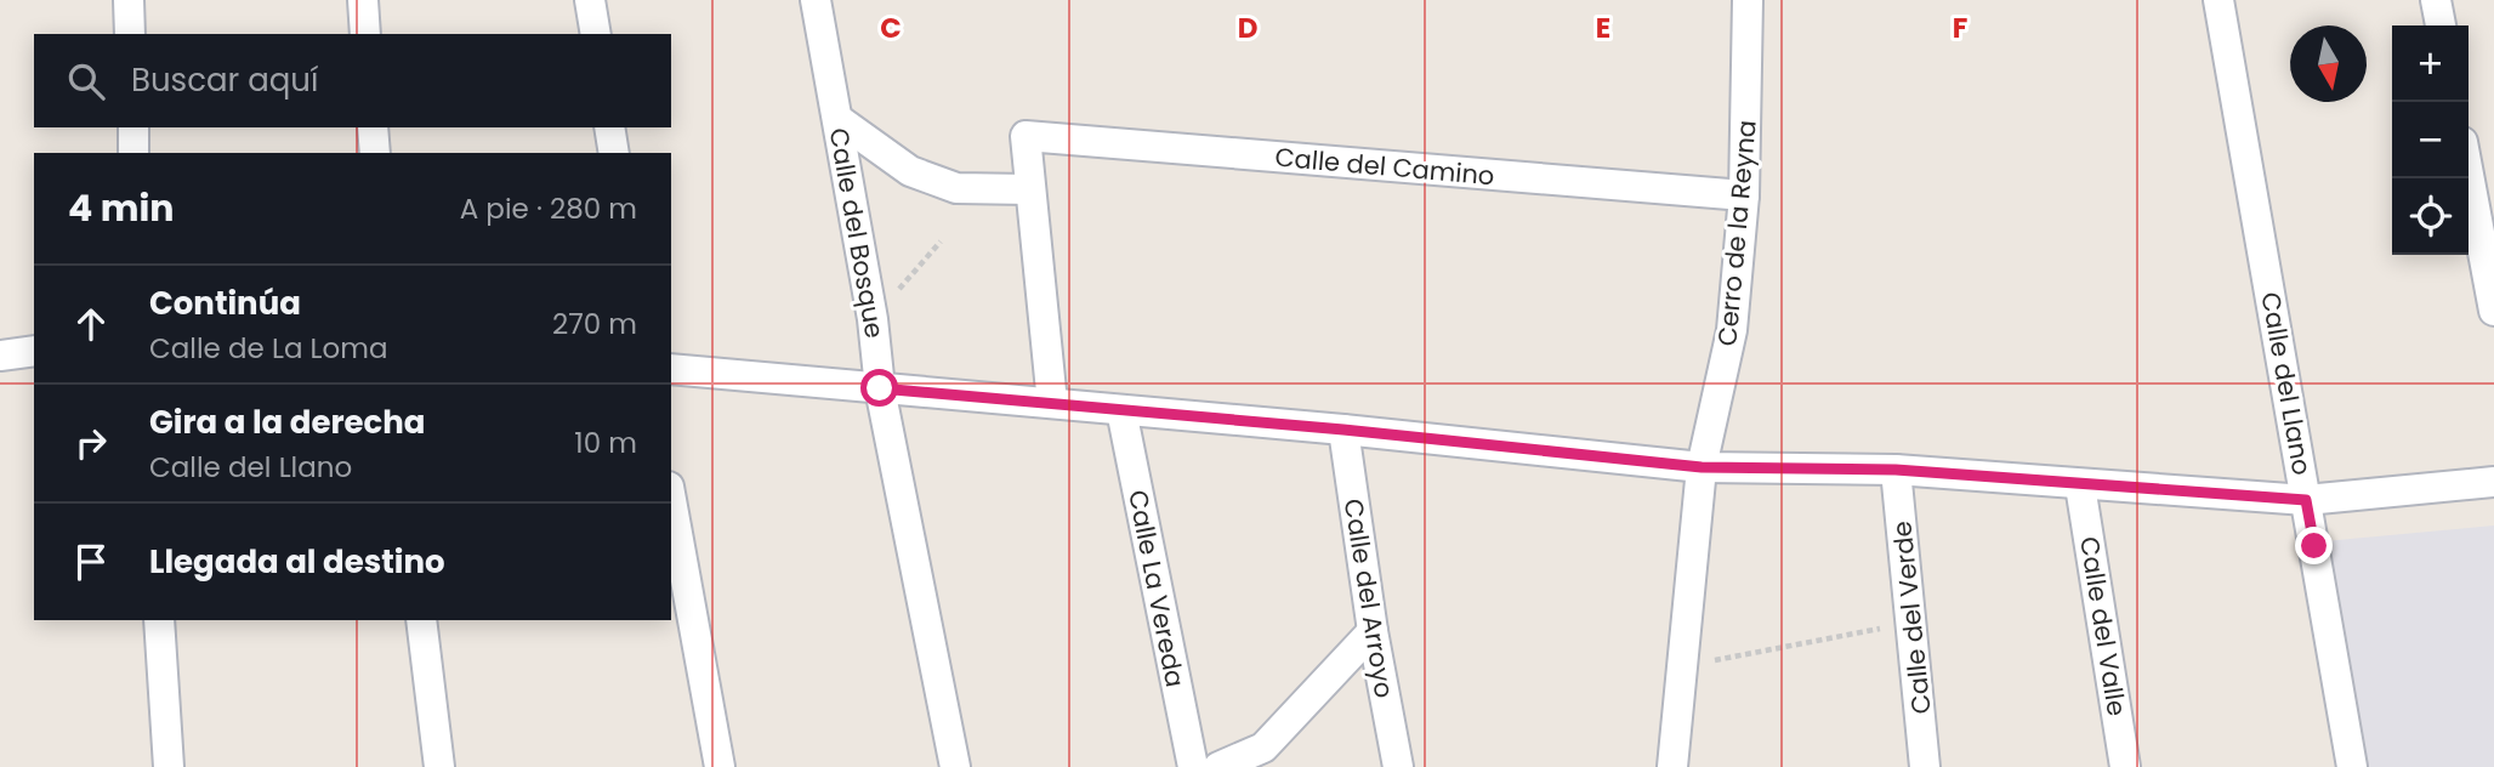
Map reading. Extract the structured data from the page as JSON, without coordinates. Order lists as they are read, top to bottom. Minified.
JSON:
{"streets":{"street":["Calle del Camino","Calle del Bosque","Cerro de la Reyna","Calle del Llano","Calle La Vereda","Calle del Arroyo","Calle del Verde","Calle del Valle"]},"crossings":[["Calle del Camino","Cerro de la Reyna"]],"north":"bottom","page":{"map_buttons":["+","−"],"search":"Buscar aquí","heading":["4 min","A pie · 280 m"],"list":[["Continúa","Calle de La Loma","270 m"],["Gira a la derecha","Calle del Llano","10 m"],"Llegada al destino"]},"grid":{"columns":["C","D","E","F"]}}
